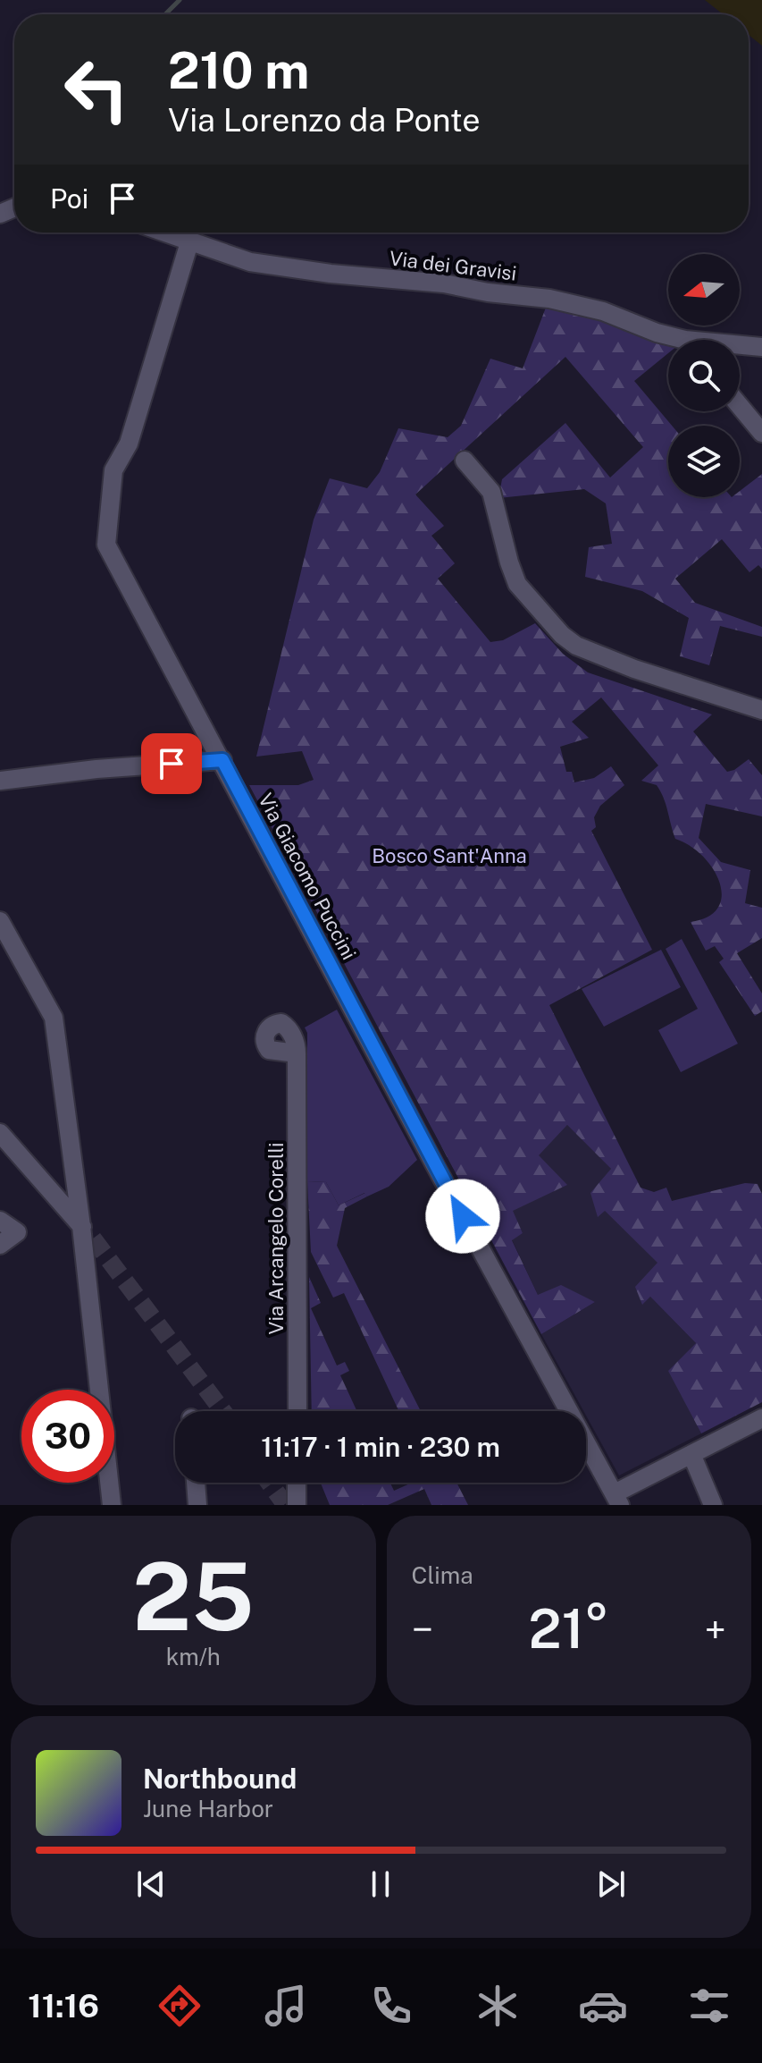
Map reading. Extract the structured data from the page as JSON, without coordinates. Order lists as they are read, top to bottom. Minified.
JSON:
{"streets":{"street":["Via dei Gravisi","Via Giacomo Puccini","Via Arcangelo Corelli"]},"crossings":[["Via dei Gravisi","Via Giacomo Puccini"]],"parks":["Bosco Sant'Anna"],"north":"left","page":{"turn":["210 m","Via Lorenzo da Ponte"],"then":"Poi","limit":"30","trip":"11:17 · 1 min · 230 m","tile":[["25","km/h"],"Clima"],"heat":["−","21°","+"],"song":["Northbound","June Harbor"],"tabs":"11:16"}}
